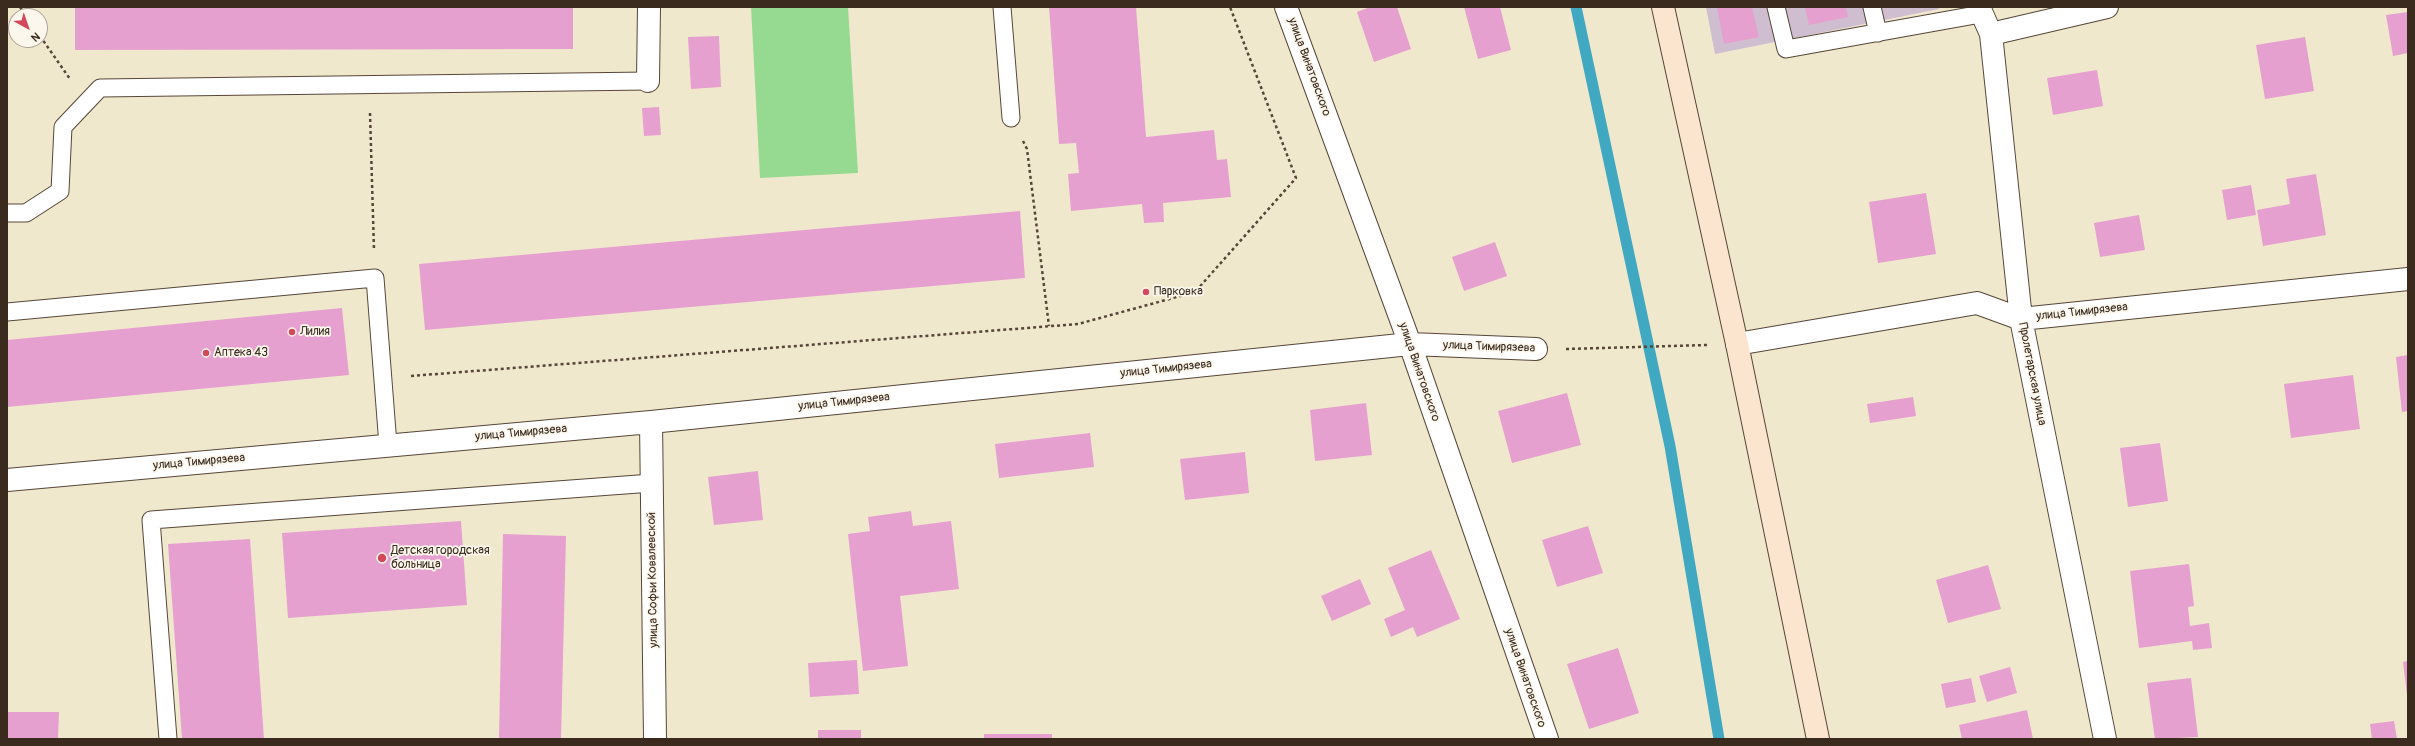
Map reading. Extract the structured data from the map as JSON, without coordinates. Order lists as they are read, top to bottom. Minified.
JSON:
{"streets":{"street":["улица Винатовского","улица Тимирязева","Пролетарская улица","улица Софьи Ковалевской"]},"crossings":[["улица Винатовского","улица Тимирязева"],["улица Тимирязева","Пролетарская улица"],["улица Тимирязева","улица Софьи Ковалевской"]],"places":["Парковка","Лилия","Аптека 43","Детская городская больница"],"north":"bottom right"}
